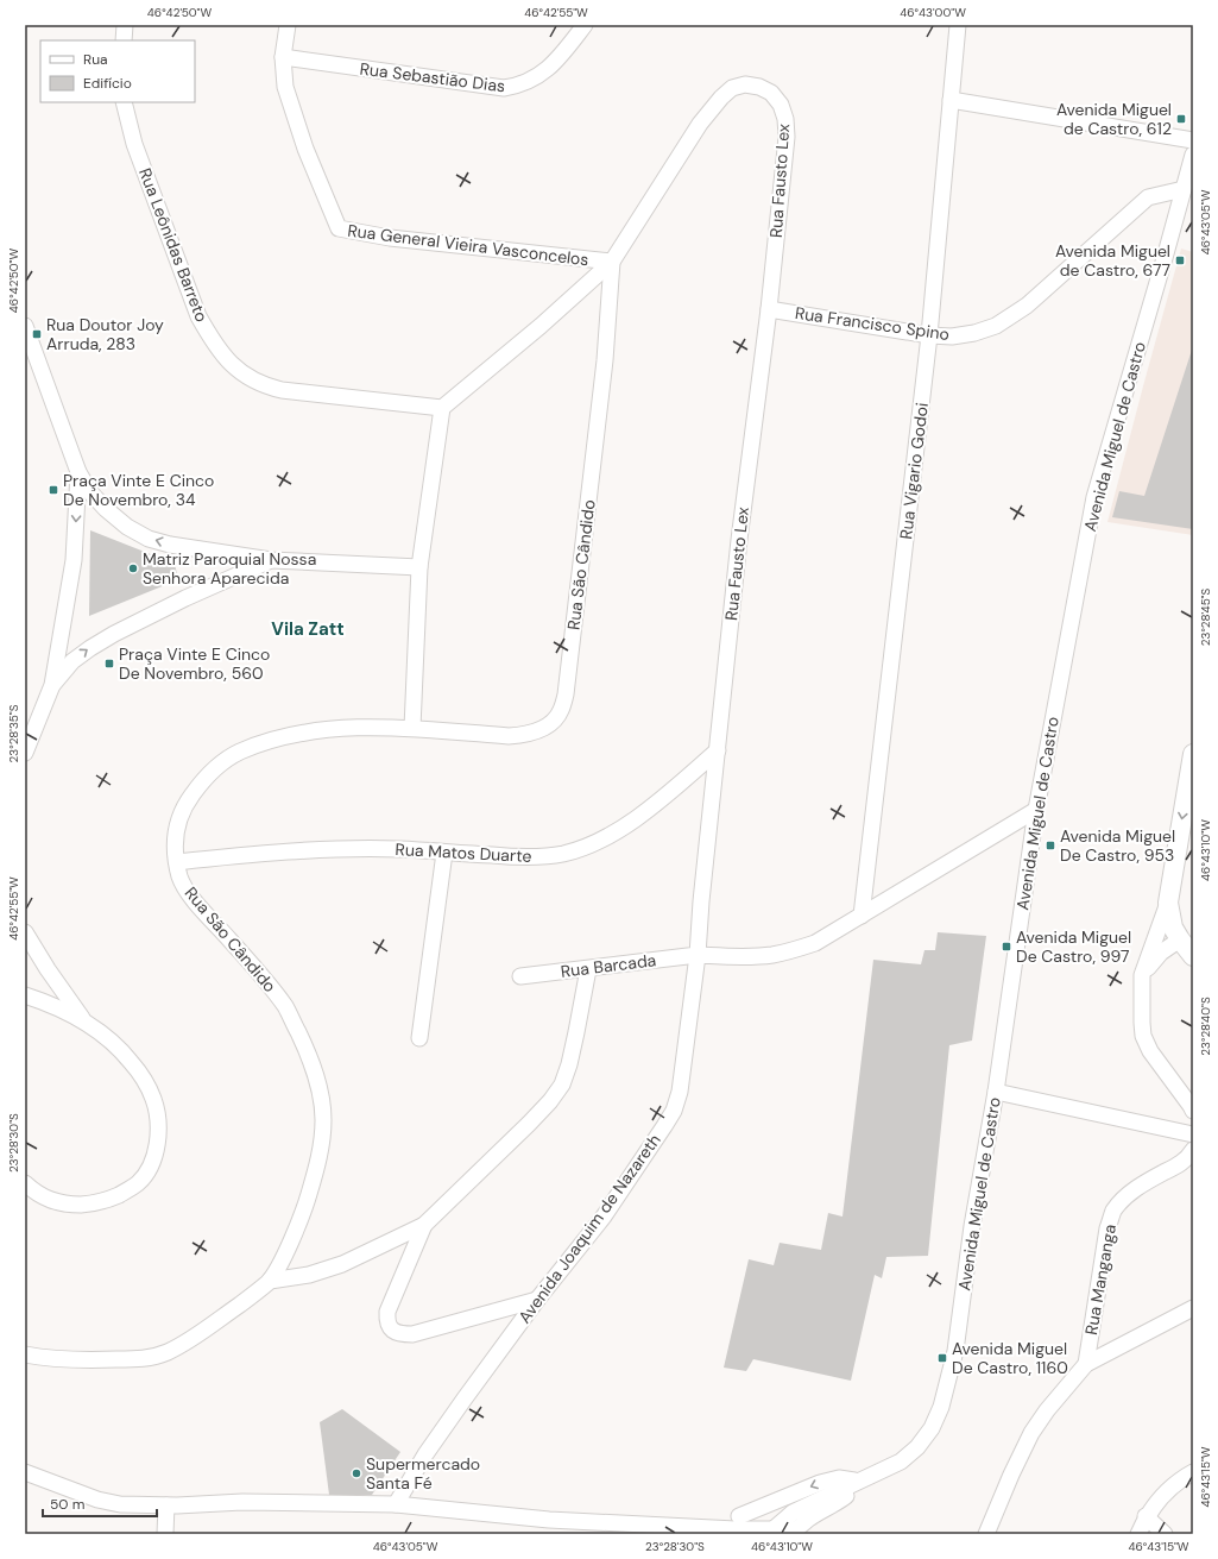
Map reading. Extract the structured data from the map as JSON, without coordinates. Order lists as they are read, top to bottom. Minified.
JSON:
{"streets":{"street":["Rua Sebastião Dias","Rua Fausto Lex","Rua Leônidas Barreto","Rua General Vieira Vasconcelos","Rua Francisco Spino","Avenida Miguel de Castro","Rua Vigario Godoi","Rua São Cândido","Rua Matos Duarte","Rua Barcada","Avenida Joaquim de Nazareth","Rua Manganga"]},"crossings":[["Rua Sebastião Dias","Rua General Vieira Vasconcelos"],["Rua Fausto Lex","Rua Leônidas Barreto"],["Rua Fausto Lex","Rua General Vieira Vasconcelos"],["Rua Fausto Lex","Rua Francisco Spino"],["Rua Fausto Lex","Rua São Cândido"],["Rua Fausto Lex","Rua Matos Duarte"],["Rua Fausto Lex","Rua Barcada"],["Rua Fausto Lex","Avenida Joaquim de Nazareth"],["Rua General Vieira Vasconcelos","Rua São Cândido"],["Rua Francisco Spino","Avenida Miguel de Castro"],["Rua Francisco Spino","Rua Vigario Godoi"],["Rua São Cândido","Rua Matos Duarte"],["Rua Barcada","Avenida Joaquim de Nazareth"]],"districts":["Vila Zatt"],"places":{"transit":["Avenida Miguel de Castro, 612","Avenida Miguel de Castro, 677","Rua Doutor Joy Arruda, 283","Praça Vinte E Cinco De Novembro, 34","Praça Vinte E Cinco De Novembro, 560","Avenida Miguel De Castro, 953","Avenida Miguel De Castro, 997","Avenida Miguel De Castro, 1160"],"other":["Matriz Paroquial Nossa Senhora Aparecida","Supermercado Santa Fé"]},"legend":["Rua","Edifício"],"scale_bar":"50 m","coordinates":["46°42'50\"W","46°42'55\"W","46°43'00\"W","46°43'05\"W","23°28'45\"S","23°28'35\"S","46°43'10\"W","23°28'40\"S","23°28'30\"S","46°43'15\"W"]}
